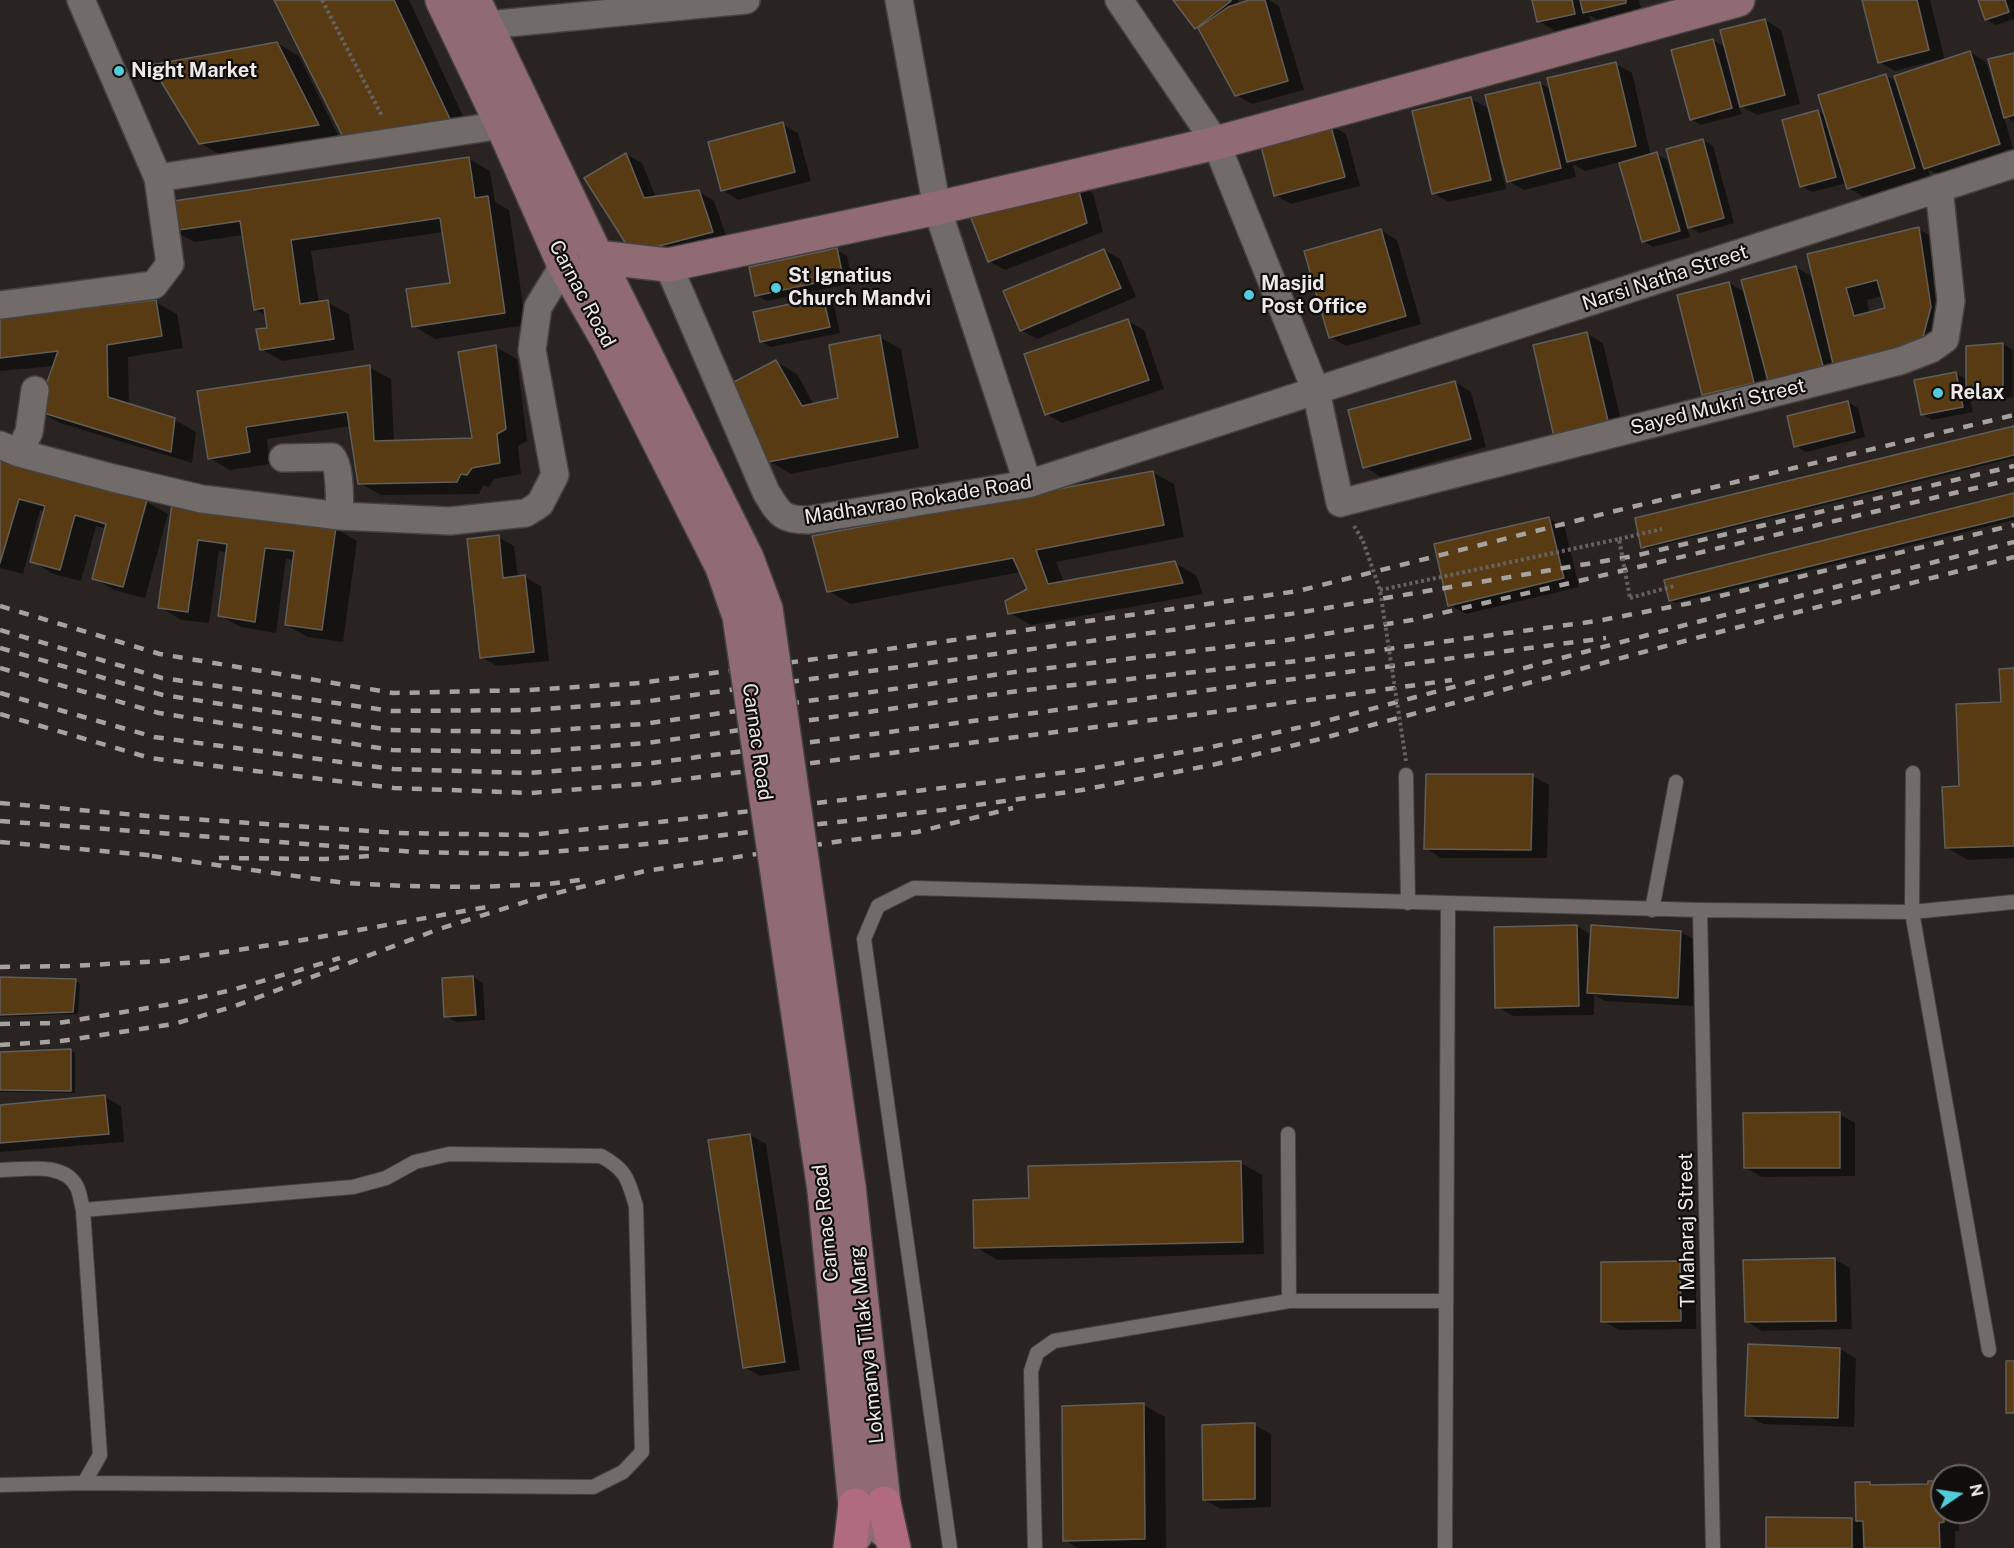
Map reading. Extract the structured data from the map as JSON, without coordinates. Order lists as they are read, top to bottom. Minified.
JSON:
{"streets":{"main road":["Carnac Road"],"street":["Narsi Natha Street","Sayed Mukri Street","Madhavrao Rokade Road"],"lane":["T Maharaj Street"]},"crossings":[["Narsi Natha Street","Sayed Mukri Street"],["Narsi Natha Street","Madhavrao Rokade Road"],["Sayed Mukri Street","Madhavrao Rokade Road"]],"places":["Night Market","St Ignatius Church Mandvi","Masjid Post Office","Relax"],"north":"right"}
